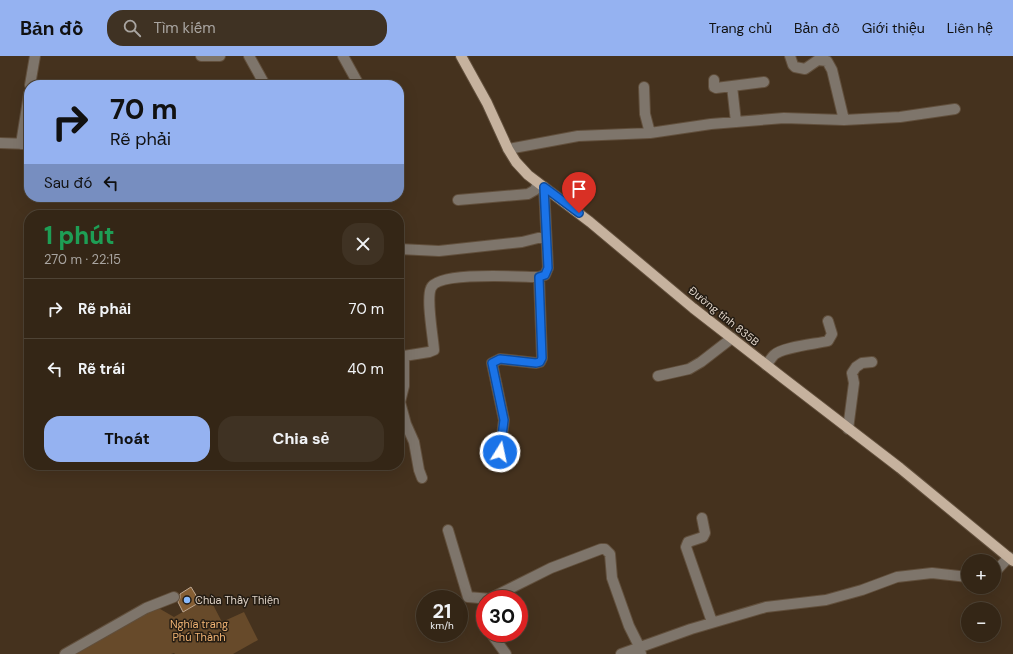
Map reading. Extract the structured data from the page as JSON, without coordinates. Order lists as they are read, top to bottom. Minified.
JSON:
{"streets":{"main road":["Đường tỉnh 835B"]},"parks":["Nghĩa trang Phú Thành"],"places":["Chùa Thầy Thiện"],"page":{"header":"Bản đồ","search":"Tìm kiếm","nav":["Trang chủ","Bản đồ","Giới thiệu","Liên hệ"],"turn":["70 m","Rẽ phải"],"then":"Sau đó","heading":["1 phút","270 m · 22:15"],"list":[{"name":"Rẽ phải","value":"70 m"},{"name":"Rẽ trái","value":"40 m"}],"buttons":["Thoát","Chia sẻ"],"map_buttons":["+","−"],"speed":"21 km/h","limit":"30"}}
